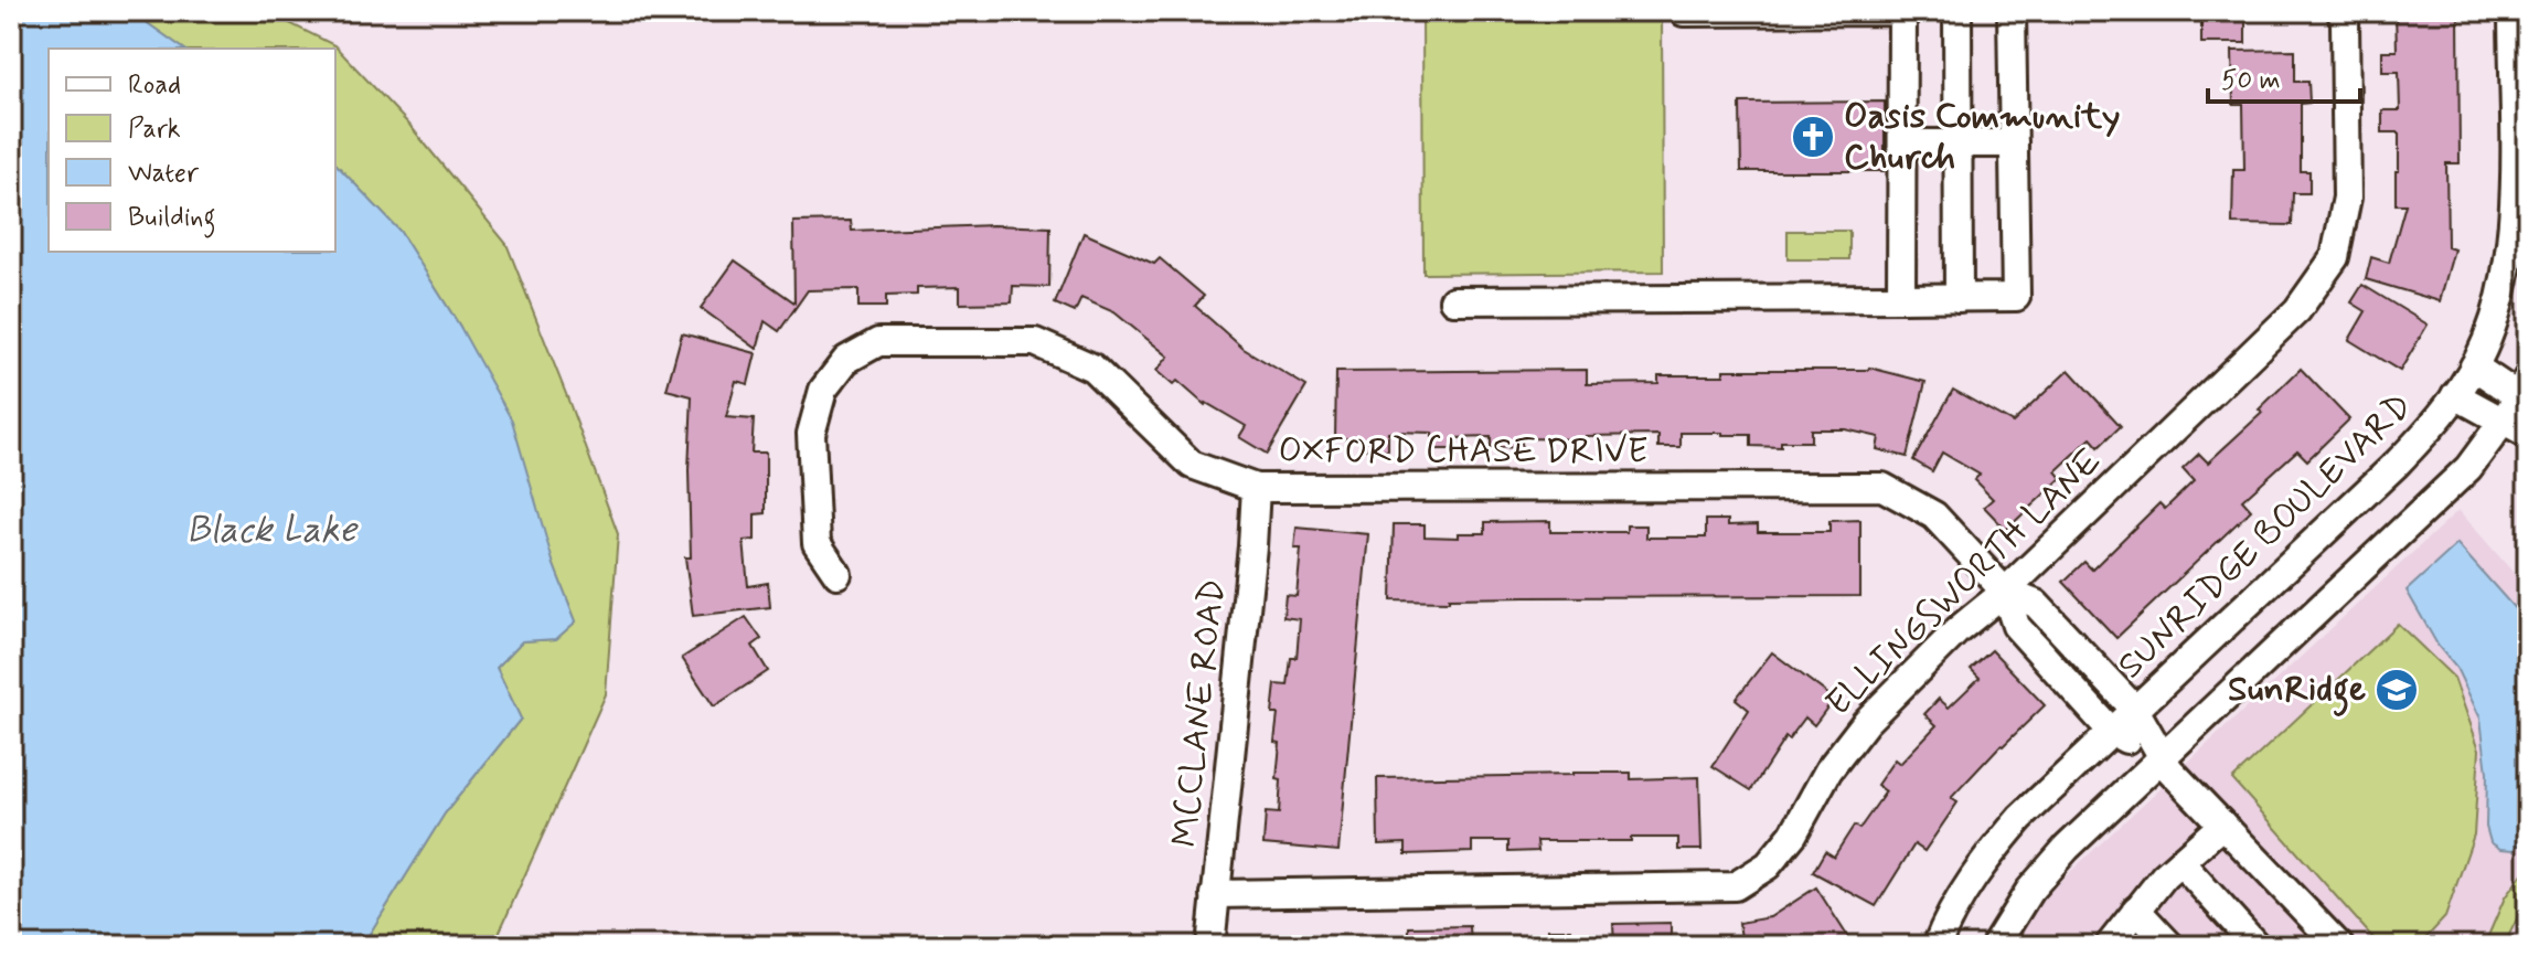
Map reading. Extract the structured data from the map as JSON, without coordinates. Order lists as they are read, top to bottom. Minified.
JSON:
{"streets":{"street":["OXFORD CHASE DRIVE","SUNRIDGE BOULEVARD","ELLINGSWORTH LANE","MCCLANE ROAD"]},"crossings":[["OXFORD CHASE DRIVE","SUNRIDGE BOULEVARD"],["OXFORD CHASE DRIVE","ELLINGSWORTH LANE"],["OXFORD CHASE DRIVE","MCCLANE ROAD"],["ELLINGSWORTH LANE","MCCLANE ROAD"]],"water":["Black Lake"],"places":{"church":["Oasis Community Church"],"school or university":["SunRidge"]},"legend":["Road","Park","Water","Building"],"scale_bar":"50 m"}
